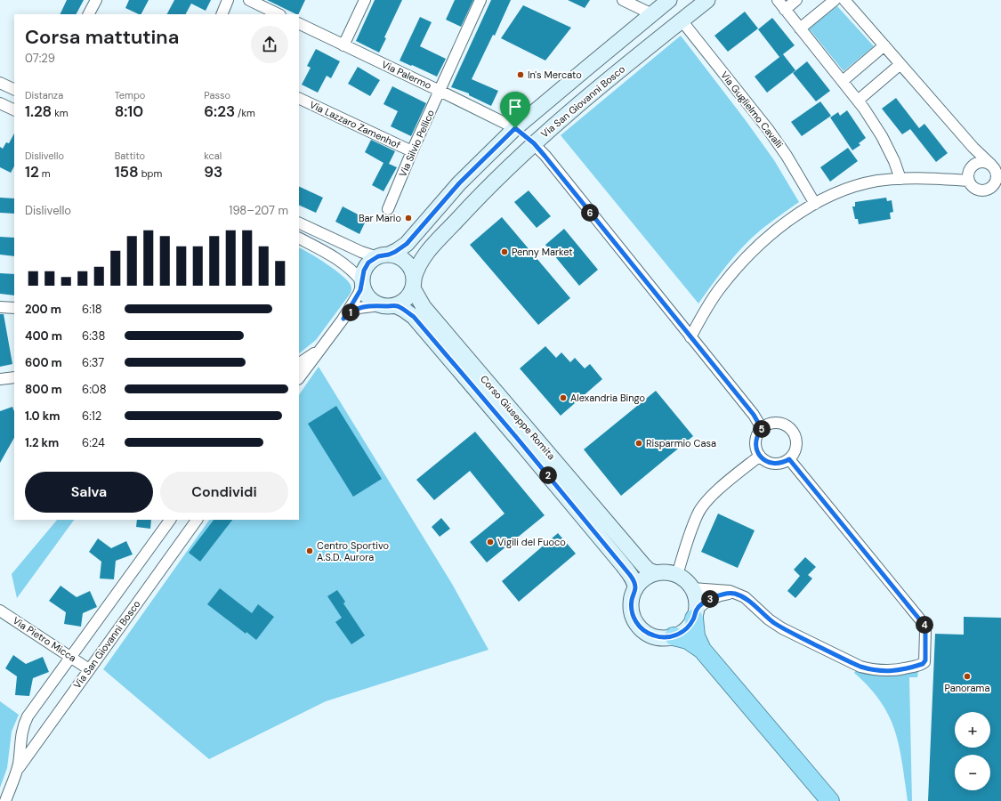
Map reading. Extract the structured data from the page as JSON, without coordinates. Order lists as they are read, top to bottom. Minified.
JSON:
{"streets":{"main road":["Via San Giovanni Bosco","Corso Giuseppe Romita"],"street":["Via Palermo","Via Guglielmo Cavalli","Via Lazzaro Zamenhof","Via Silvio Pellico","Via Pietro Micca"]},"crossings":[["Via Palermo","Via Silvio Pellico"],["Via San Giovanni Bosco","Via Guglielmo Cavalli"],["Via San Giovanni Bosco","Corso Giuseppe Romita"],["Via San Giovanni Bosco","Via Pietro Micca"],["Via Lazzaro Zamenhof","Via Silvio Pellico"]],"places":["In's Mercato","Bar Mario","Penny Market","Alexandria Bingo","Risparmio Casa","Vigili del Fuoco","Centro Sportivo A.S.D. Aurora","Panorama"],"page":{"heading":["Corsa mattutina","07:29"],"stats":[["Distanza","1.28 km"],["Tempo","8:10"],["Passo","6:23 /km"],["Dislivello","12 m"],["Battito","158 bpm"],["kcal","93"]],"chart":["Dislivello","198–207 m"],"pins":["6","1","5","2","3","4"],"list":[{"name":"200 m","note":"6:18"},{"name":"400 m","note":"6:38"},{"name":"600 m","note":"6:37"},{"name":"800 m","note":"6:08"},{"name":"1.0 km","note":"6:12"},{"name":"1.2 km","note":"6:24"}],"buttons":["Salva","Condividi"],"map_buttons":["+","−"]}}
